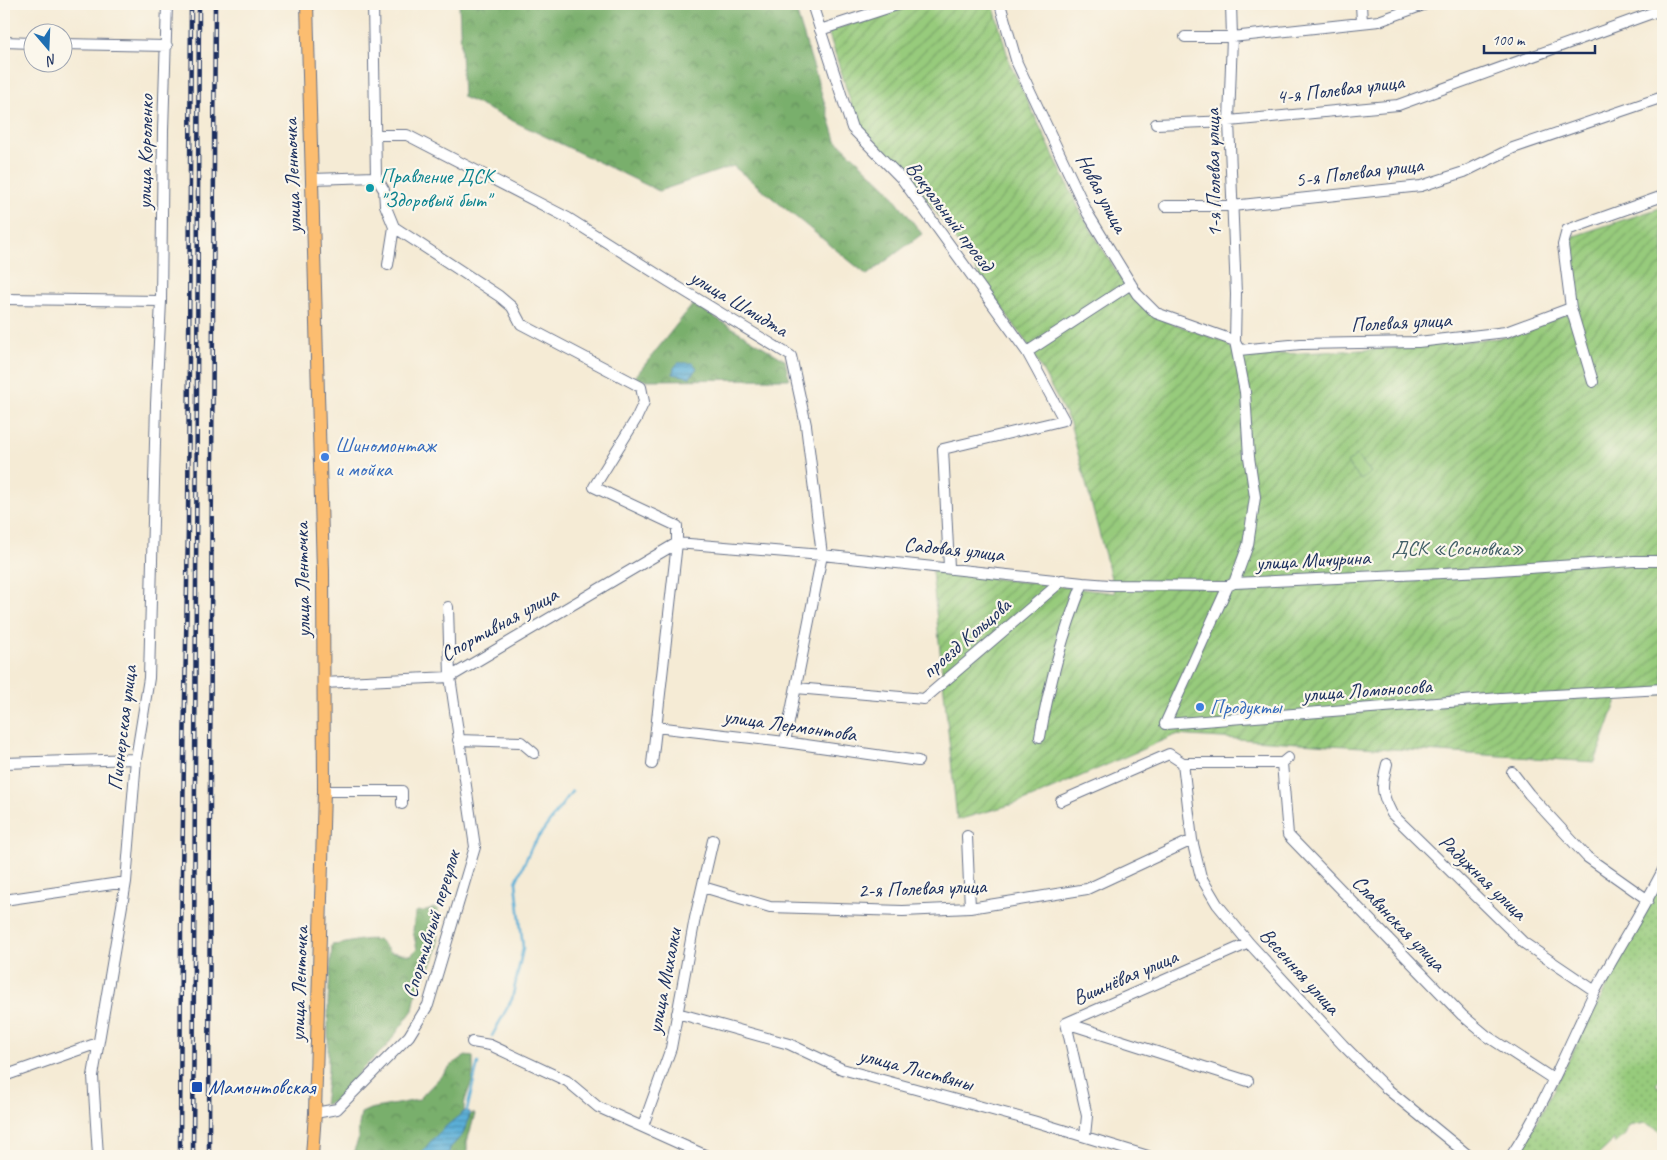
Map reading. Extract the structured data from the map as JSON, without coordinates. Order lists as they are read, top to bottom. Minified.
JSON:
{"streets":{"main road":["улица Ленточка"],"street":["4-я Полевая улица","улица Короленко","5-я Полевая улица","1-я Полевая улица","Новая улица","Вокзальный проезд","улица Шмидта","Полевая улица","Садовая улица","улица Мичурина","Спортивная улица","проезд Кольцова","улица Ломоносова","улица Лермонтова","Пионерская улица","Радужная улица","2-я Полевая улица","Славянская улица","Спортивный переулок","Весенняя улица","Вишнёвая улица","улица Михалки","улица Листвяны"]},"crossings":[["4-я Полевая улица","1-я Полевая улица"],["улица Короленко","Пионерская улица"],["5-я Полевая улица","1-я Полевая улица"],["1-я Полевая улица","Новая улица"],["1-я Полевая улица","Полевая улица"],["1-я Полевая улица","Садовая улица"],["1-я Полевая улица","улица Мичурина"],["1-я Полевая улица","улица Ломоносова"],["улица Ленточка","Спортивная улица"],["улица Ленточка","Спортивный переулок"],["Новая улица","Полевая улица"],["Вокзальный проезд","Садовая улица"],["улица Шмидта","Садовая улица"],["улица Шмидта","проезд Кольцова"],["улица Шмидта","улица Лермонтова"],["Садовая улица","улица Мичурина"],["Садовая улица","Спортивная улица"],["Садовая улица","проезд Кольцова"],["Садовая улица","улица Ломоносова"],["улица Мичурина","улица Ломоносова"],["Спортивная улица","Спортивный переулок"],["2-я Полевая улица","Весенняя улица"],["2-я Полевая улица","улица Михалки"],["Славянская улица","Весенняя улица"],["Весенняя улица","Вишнёвая улица"],["Вишнёвая улица","улица Листвяны"],["улица Михалки","улица Листвяны"]],"parks":["ДСК «Сосновка»"],"places":{"other":["Правление ДСК \"Здоровый быт\"","Шиномонтаж и мойка","Продукты"],"transit":["Мамонтовская"]},"scale_bar":"100 m","north":"bottom"}
